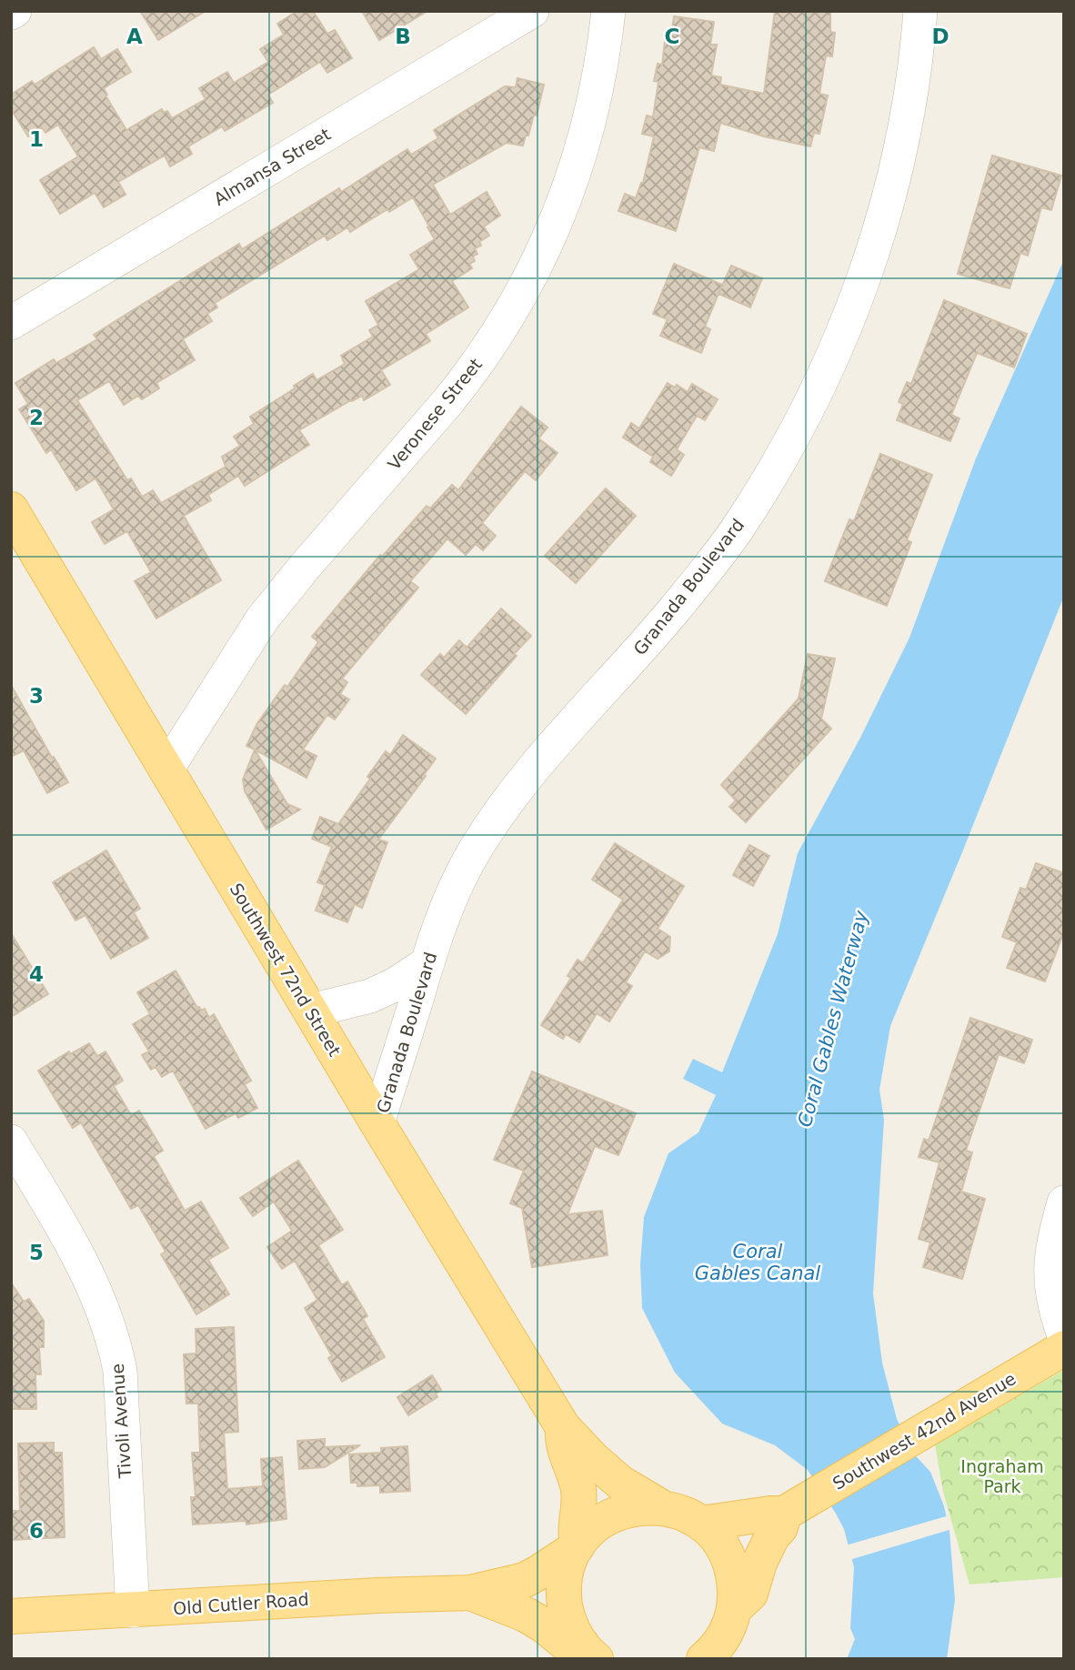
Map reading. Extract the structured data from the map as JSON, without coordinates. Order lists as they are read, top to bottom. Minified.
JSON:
{"streets":{"main road":["Southwest 72nd Street","Southwest 42nd Avenue","Old Cutler Road"],"street":["Almansa Street","Veronese Street","Granada Boulevard","Tivoli Avenue"]},"crossings":[["Veronese Street","Southwest 72nd Street"],["Granada Boulevard","Southwest 72nd Street"],["Southwest 72nd Street","Old Cutler Road"],["Tivoli Avenue","Old Cutler Road"]],"water":["Coral Gables Waterway","Coral Gables Canal"],"parks":["Ingraham Park"],"grid":{"columns":["A","B","C","D"],"rows":["1","2","3","4","5","6"]}}
